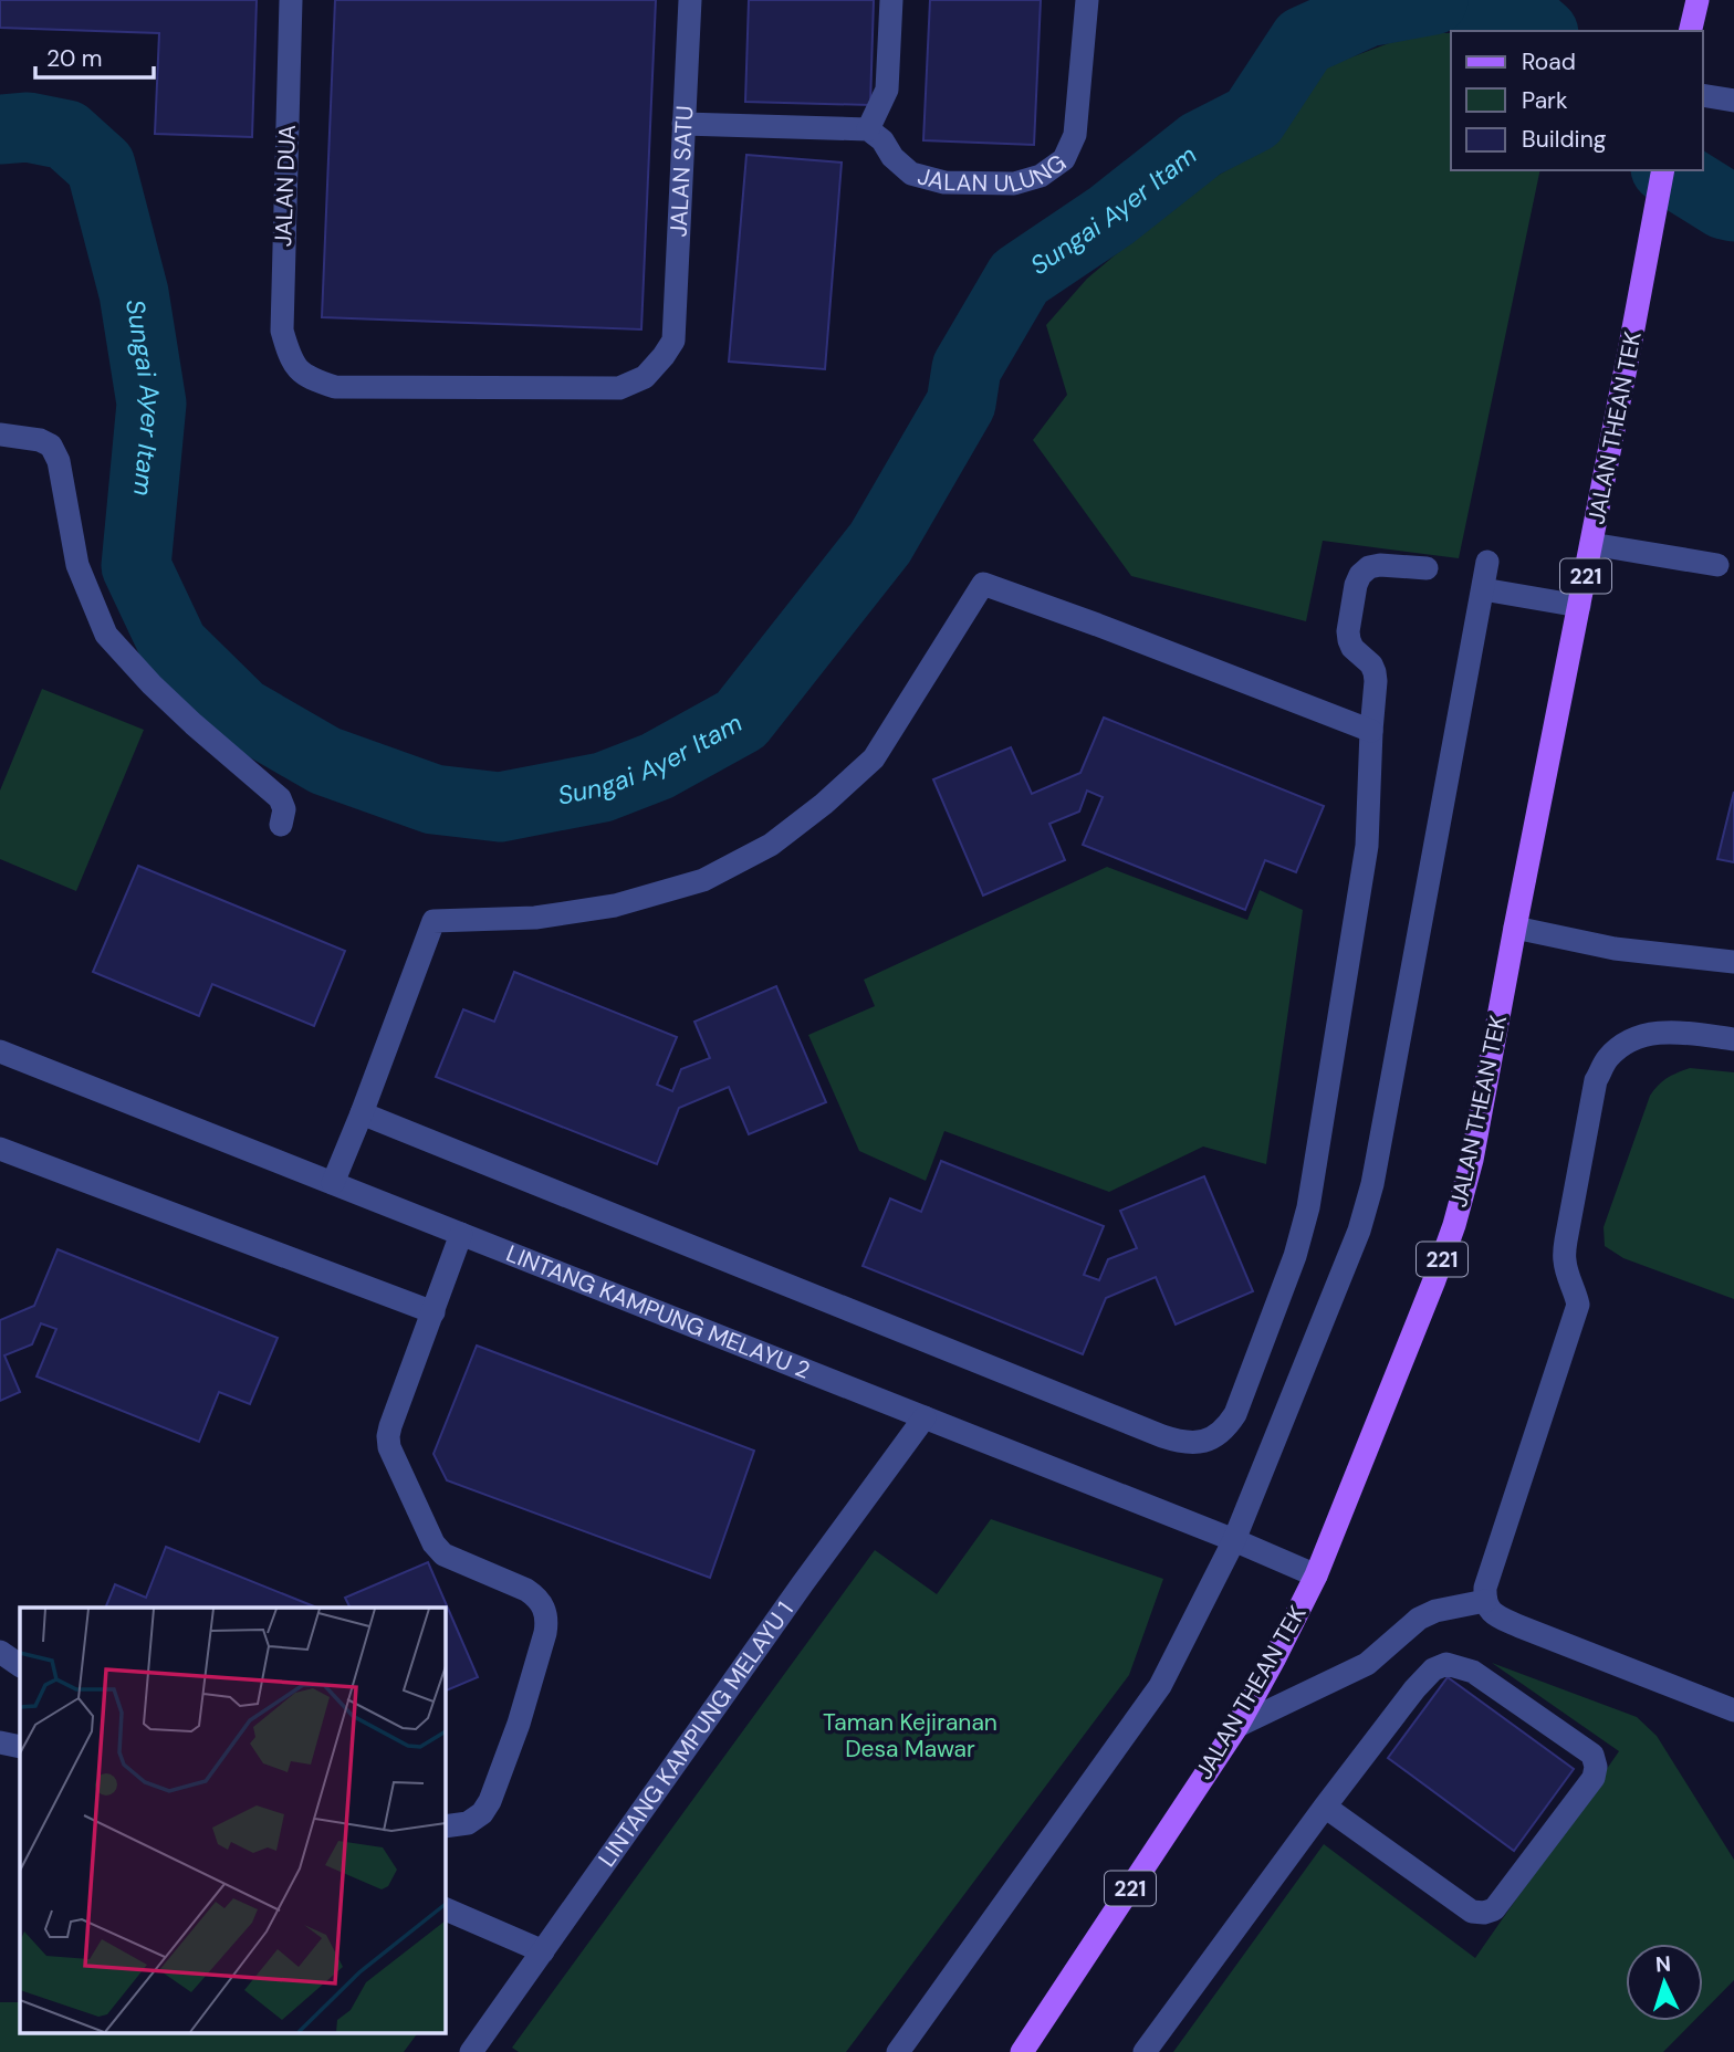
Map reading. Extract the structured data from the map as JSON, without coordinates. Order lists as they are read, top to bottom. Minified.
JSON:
{"streets":{"main road":["JALAN THEAN TEK","221"],"street":["JALAN ULUNG","JALAN SATU","JALAN DUA","LINTANG KAMPUNG MELAYU 2","LINTANG KAMPUNG MELAYU 1"]},"crossings":[["JALAN SATU","JALAN DUA"],["JALAN THEAN TEK","LINTANG KAMPUNG MELAYU 2"],["LINTANG KAMPUNG MELAYU 2","LINTANG KAMPUNG MELAYU 1"]],"water":["Sungai Ayer Itam"],"parks":["Taman Kejiranan Desa Mawar"],"legend":["Road","Park","Building"],"scale_bar":"20 m","north":"top"}
